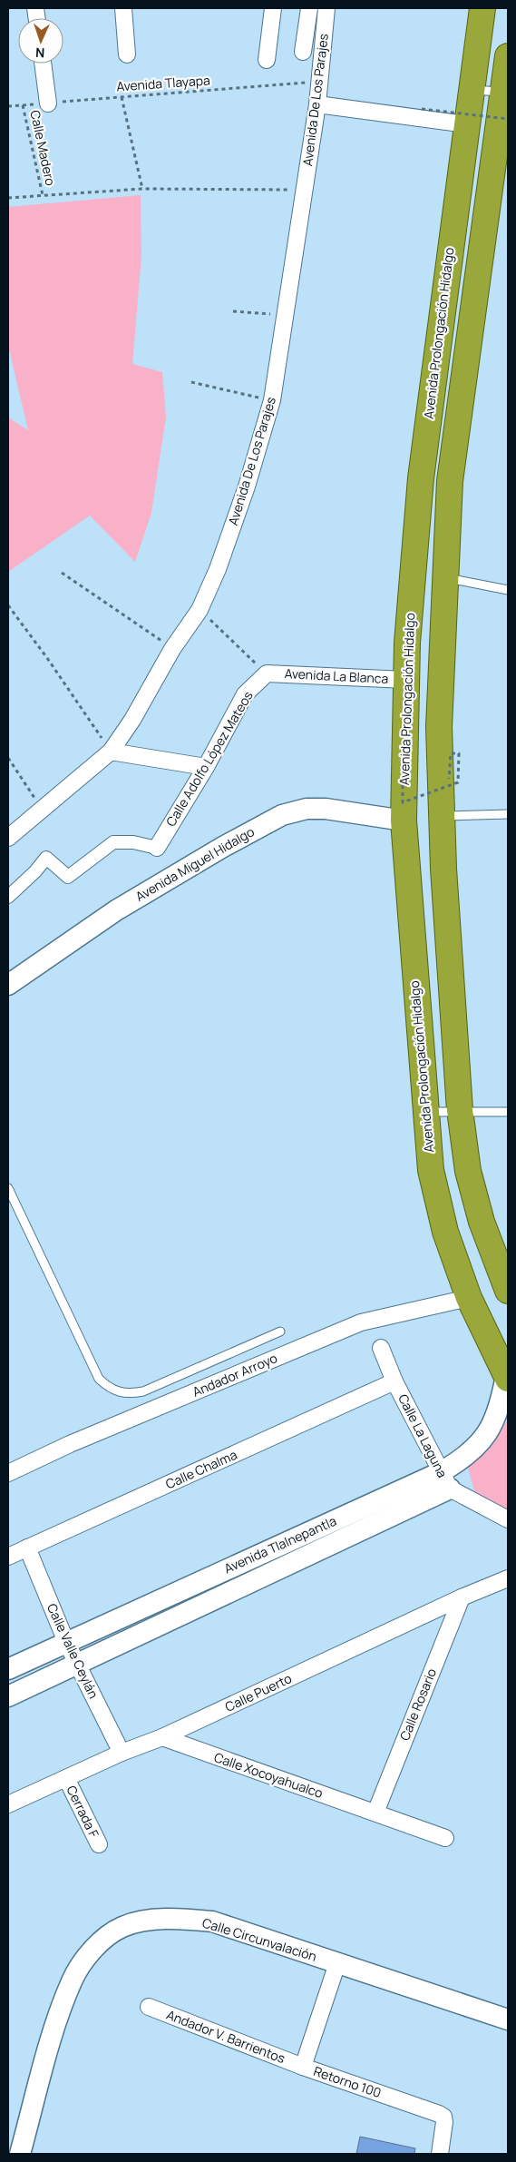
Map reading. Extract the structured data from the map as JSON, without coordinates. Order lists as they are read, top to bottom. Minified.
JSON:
{"streets":{"highway":["Avenida Prolongación Hidalgo"],"street":["Avenida De Los Parajes","Avenida La Blanca","Calle Adolfo López Mateos","Avenida Miguel Hidalgo","Andador Arroyo","Calle La Laguna","Calle Chalma","Avenida Tlalnepantla","Calle Valle Ceylán","Calle Puerto","Calle Rosario","Calle Xocoyahualco","Cerrada F","Calle Circunvalación","Andador V. Barrientos","Retorno 100"],"path":["Avenida Tlayapa","Calle Madero"]},"crossings":[["Avenida Tlayapa","Avenida De Los Parajes"],["Avenida Tlayapa","Calle Madero"],["Avenida Prolongación Hidalgo","Avenida La Blanca"],["Avenida Prolongación Hidalgo","Avenida Miguel Hidalgo"],["Avenida Prolongación Hidalgo","Andador Arroyo"],["Avenida Prolongación Hidalgo","Avenida Tlalnepantla"],["Avenida La Blanca","Calle Adolfo López Mateos"],["Calle La Laguna","Calle Chalma"],["Calle La Laguna","Avenida Tlalnepantla"],["Calle Chalma","Calle Valle Ceylán"],["Avenida Tlalnepantla","Calle Valle Ceylán"],["Calle Valle Ceylán","Calle Puerto"],["Calle Puerto","Calle Rosario"],["Calle Puerto","Calle Xocoyahualco"],["Calle Puerto","Cerrada F"],["Calle Rosario","Calle Xocoyahualco"],["Calle Circunvalación","Retorno 100"],["Andador V. Barrientos","Retorno 100"]],"north":"bottom"}
